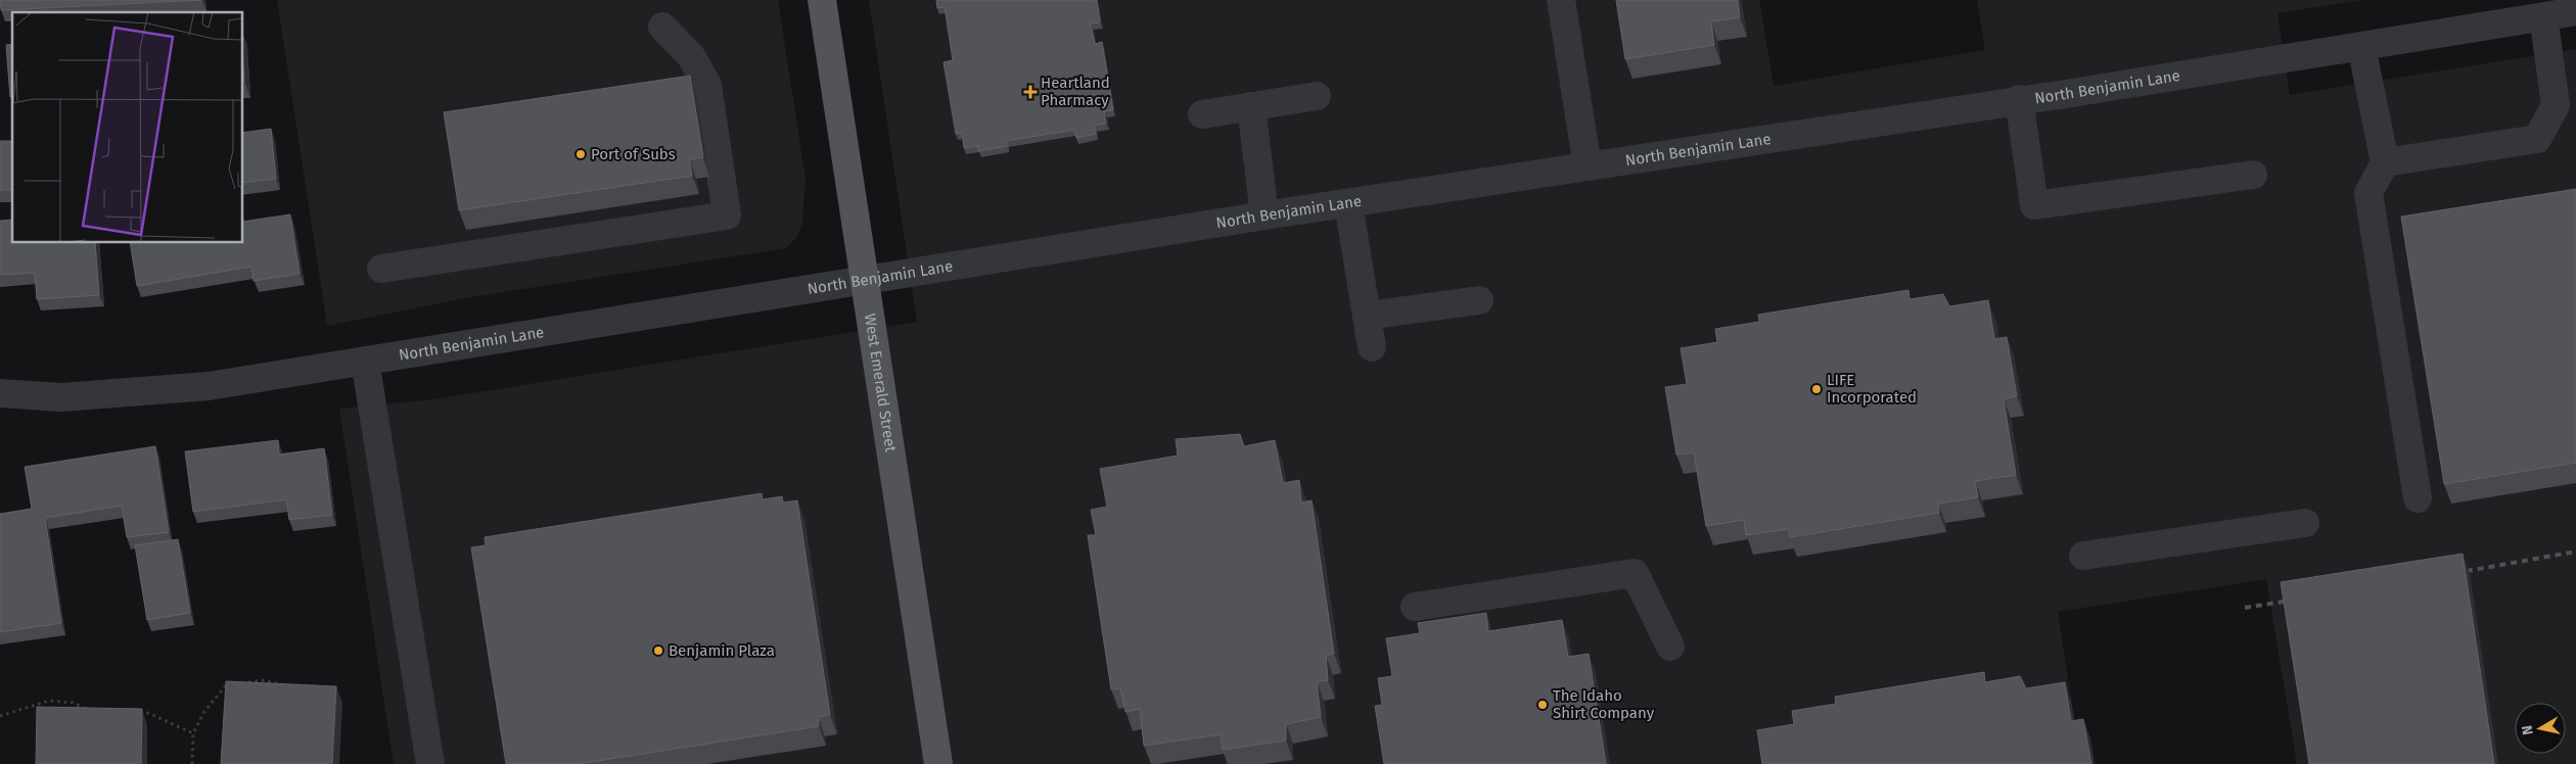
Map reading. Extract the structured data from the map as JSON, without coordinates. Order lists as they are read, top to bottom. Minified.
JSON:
{"streets":{"main road":["West Emerald Street"],"street":["North Benjamin Lane"]},"crossings":[["North Benjamin Lane","West Emerald Street"]],"places":{"health":["Heartland Pharmacy"],"other":["Port of Subs","LIFE Incorporated","Benjamin Plaza","The Idaho Shirt Company"]},"north":"left"}
